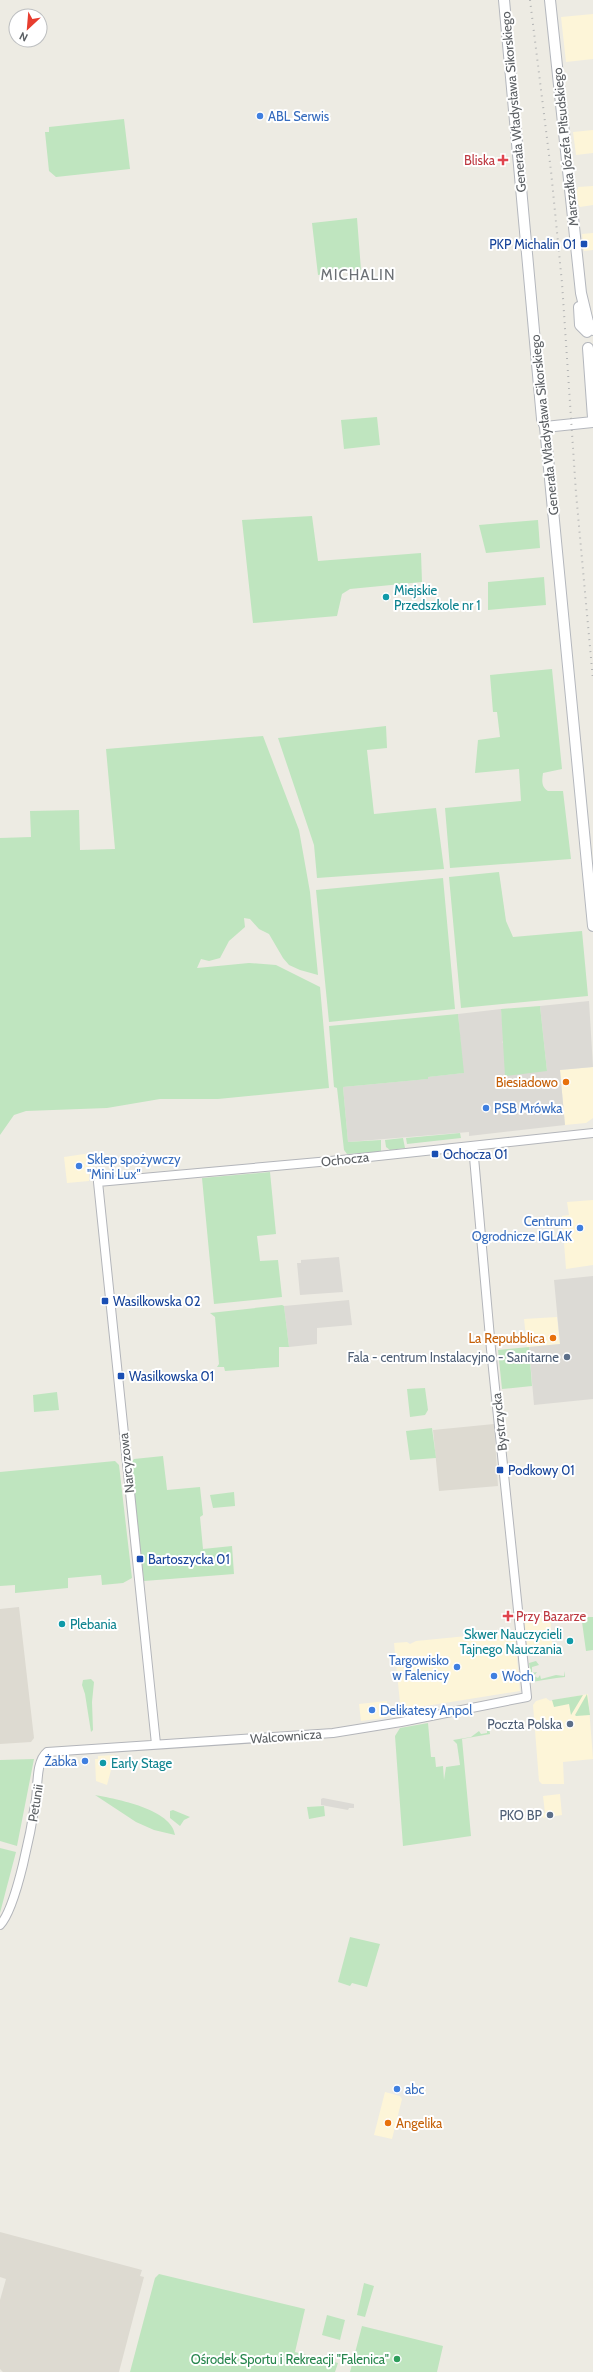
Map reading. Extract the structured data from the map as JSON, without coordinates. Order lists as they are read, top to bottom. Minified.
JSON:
{"streets":{"main road":["Generała Władysława Sikorskiego","Marszałka Józefa Piłsudskiego"],"street":["Ochocza","Bystrzycka","Narcyzowa","Walcownicza","Petunii"]},"crossings":[["Ochocza","Bystrzycka"],["Ochocza","Narcyzowa"],["Bystrzycka","Walcownicza"],["Narcyzowa","Walcownicza"],["Walcownicza","Petunii"]],"districts":["MICHALIN"],"places":{"other":["ABL Serwis","Miejskie Przedszkole nr 1","Biesiadowo","PSB Mrówka","Sklep spożywczy \"Mini Lux\"","Centrum Ogrodnicze IGLAK","La Repubblica","Fala - centrum Instalacyjno - Sanitarne","Plebania","Skwer Nauczycieli Tajnego Nauczania","Targowisko w Falenicy","Woch","Delikatesy Anpol","Poczta Polska","Żabka","Early Stage","PKO BP","abc","Angelika","Ośrodek Sportu i Rekreacji \"Falenica\""],"health":["Bliska","Przy Bazarze"],"transit":["PKP Michalin 01","Ochocza 01","Wasilkowska 02","Wasilkowska 01","Podkowy 01","Bartoszycka 01"]},"north":"bottom left"}
